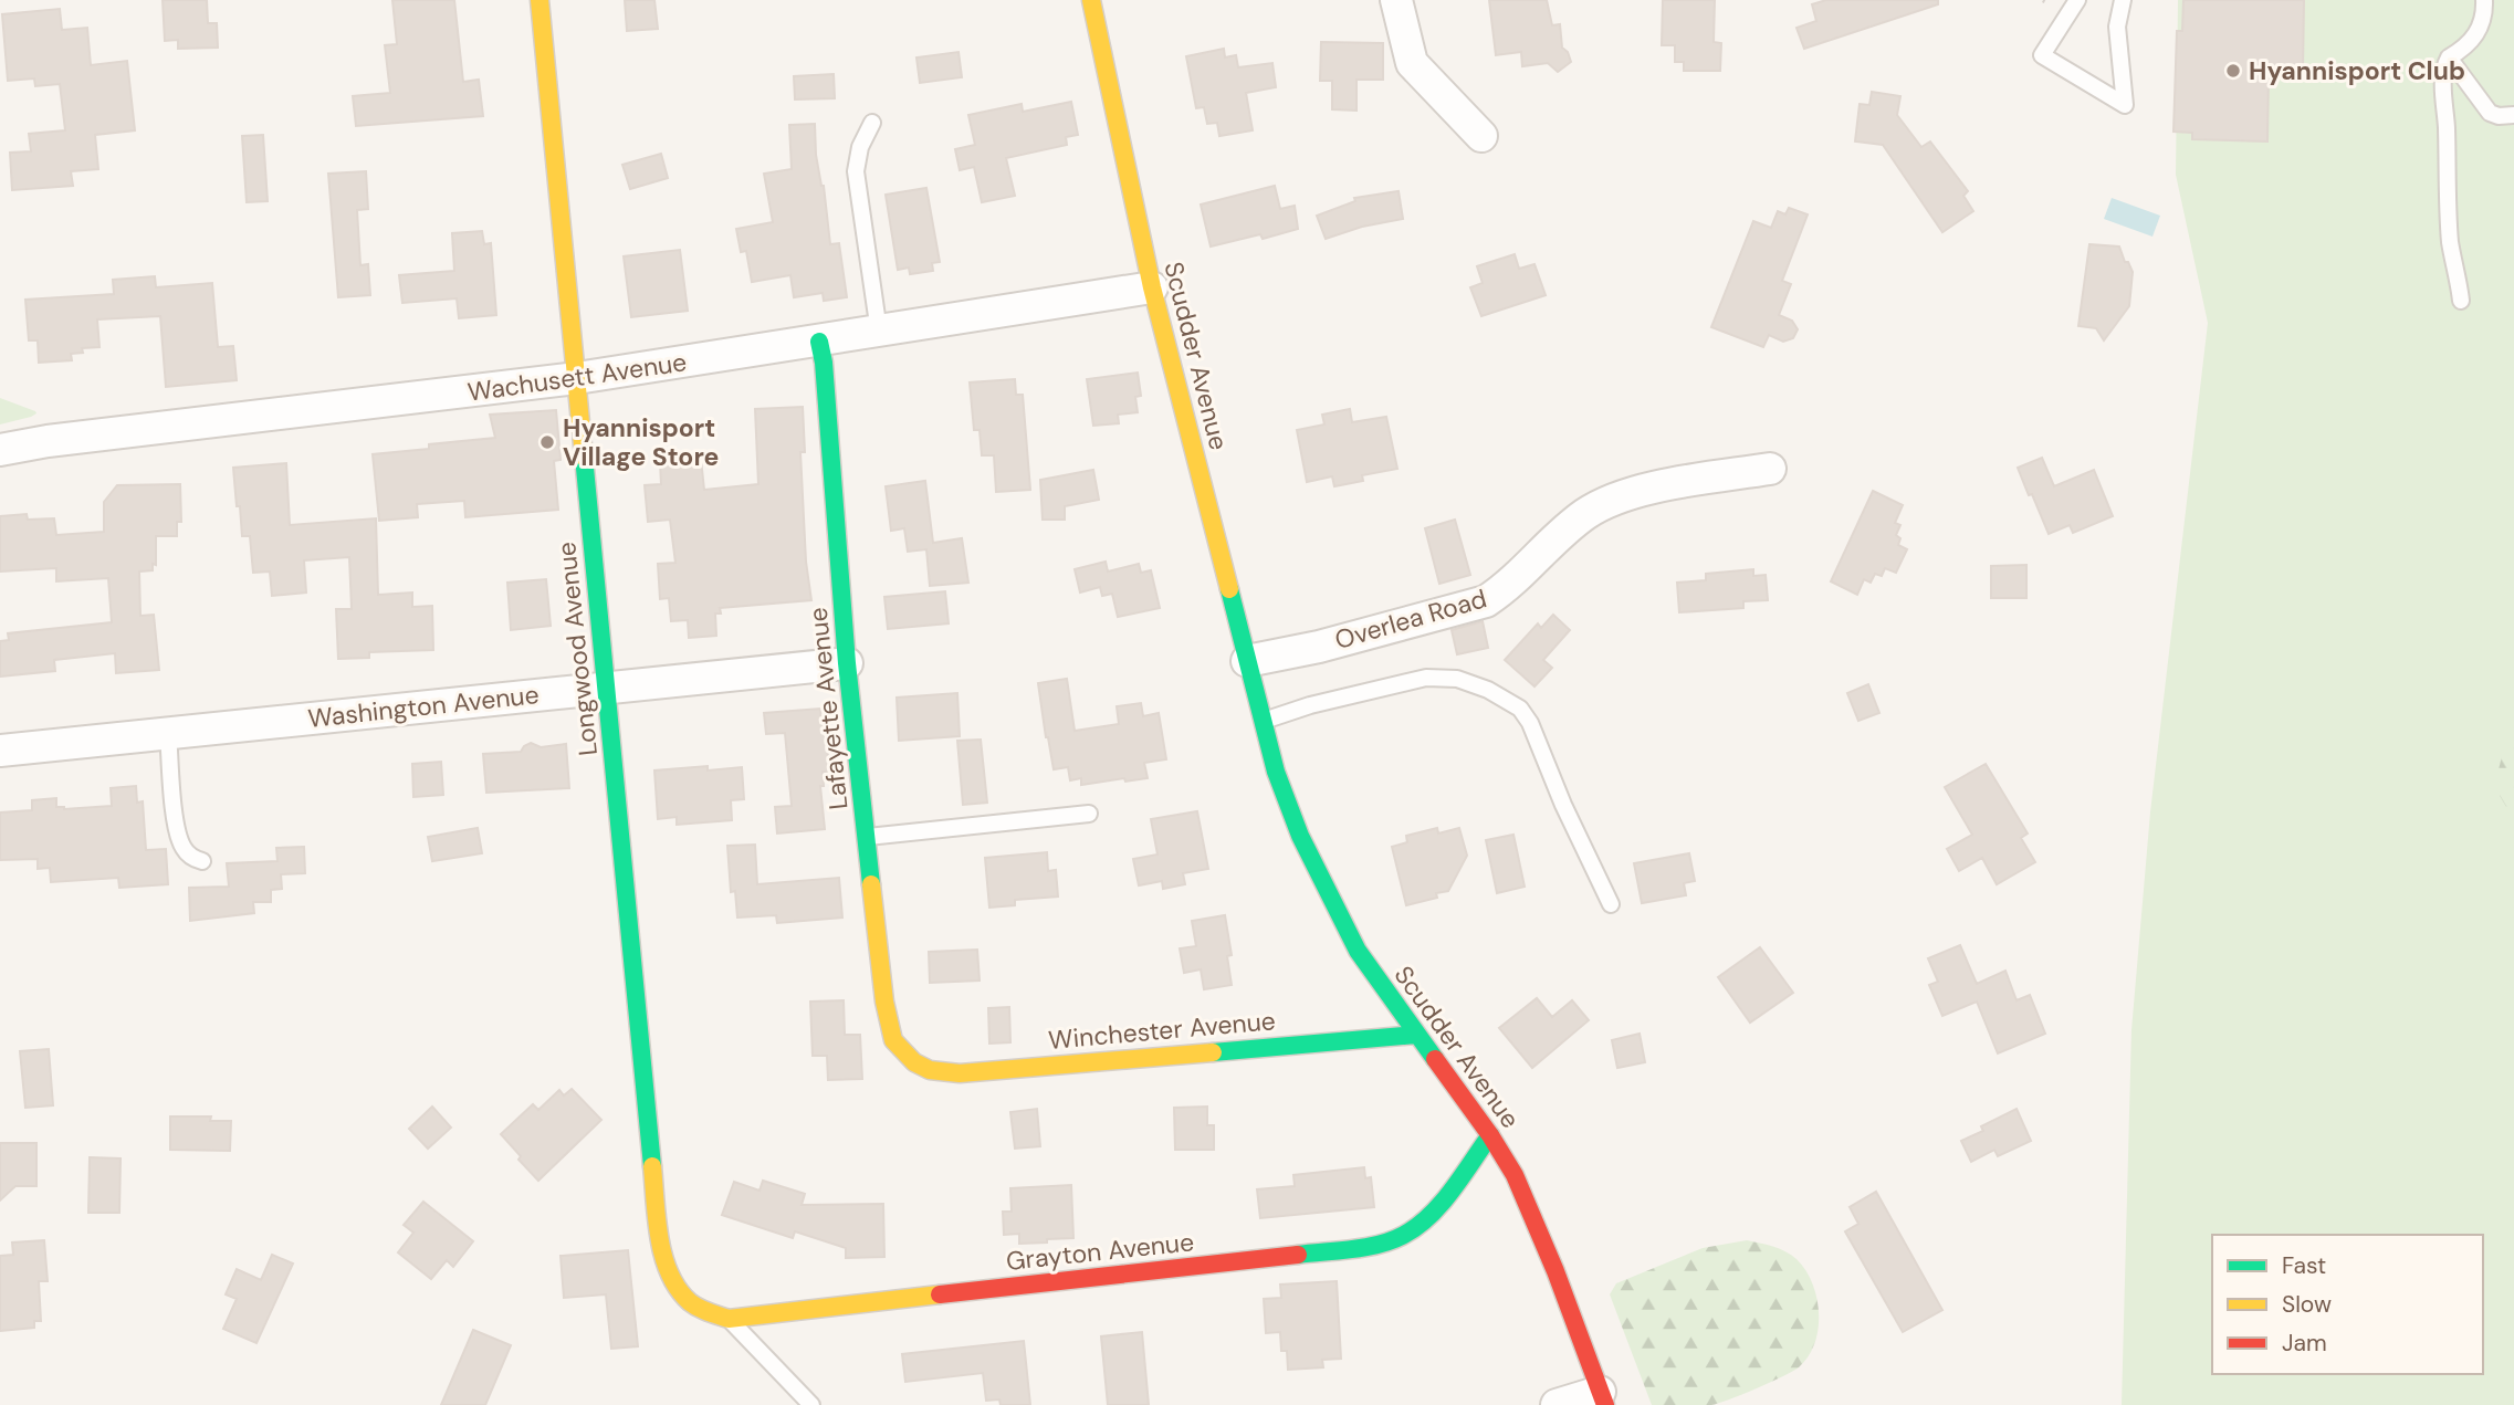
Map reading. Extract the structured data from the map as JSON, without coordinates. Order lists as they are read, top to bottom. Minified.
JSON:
{"streets":{"street":["Scudder Avenue","Wachusett Avenue","Overlea Road","Longwood Avenue","Washington Avenue","Lafayette Avenue","Winchester Avenue","Grayton Avenue"]},"crossings":[["Scudder Avenue","Wachusett Avenue"],["Scudder Avenue","Overlea Road"],["Scudder Avenue","Winchester Avenue"],["Scudder Avenue","Grayton Avenue"],["Wachusett Avenue","Longwood Avenue"],["Wachusett Avenue","Lafayette Avenue"],["Longwood Avenue","Washington Avenue"],["Longwood Avenue","Grayton Avenue"],["Washington Avenue","Lafayette Avenue"],["Lafayette Avenue","Winchester Avenue"]],"places":["Hyannisport Club","Hyannisport Village Store"],"legend":["Fast","Slow","Jam"]}
